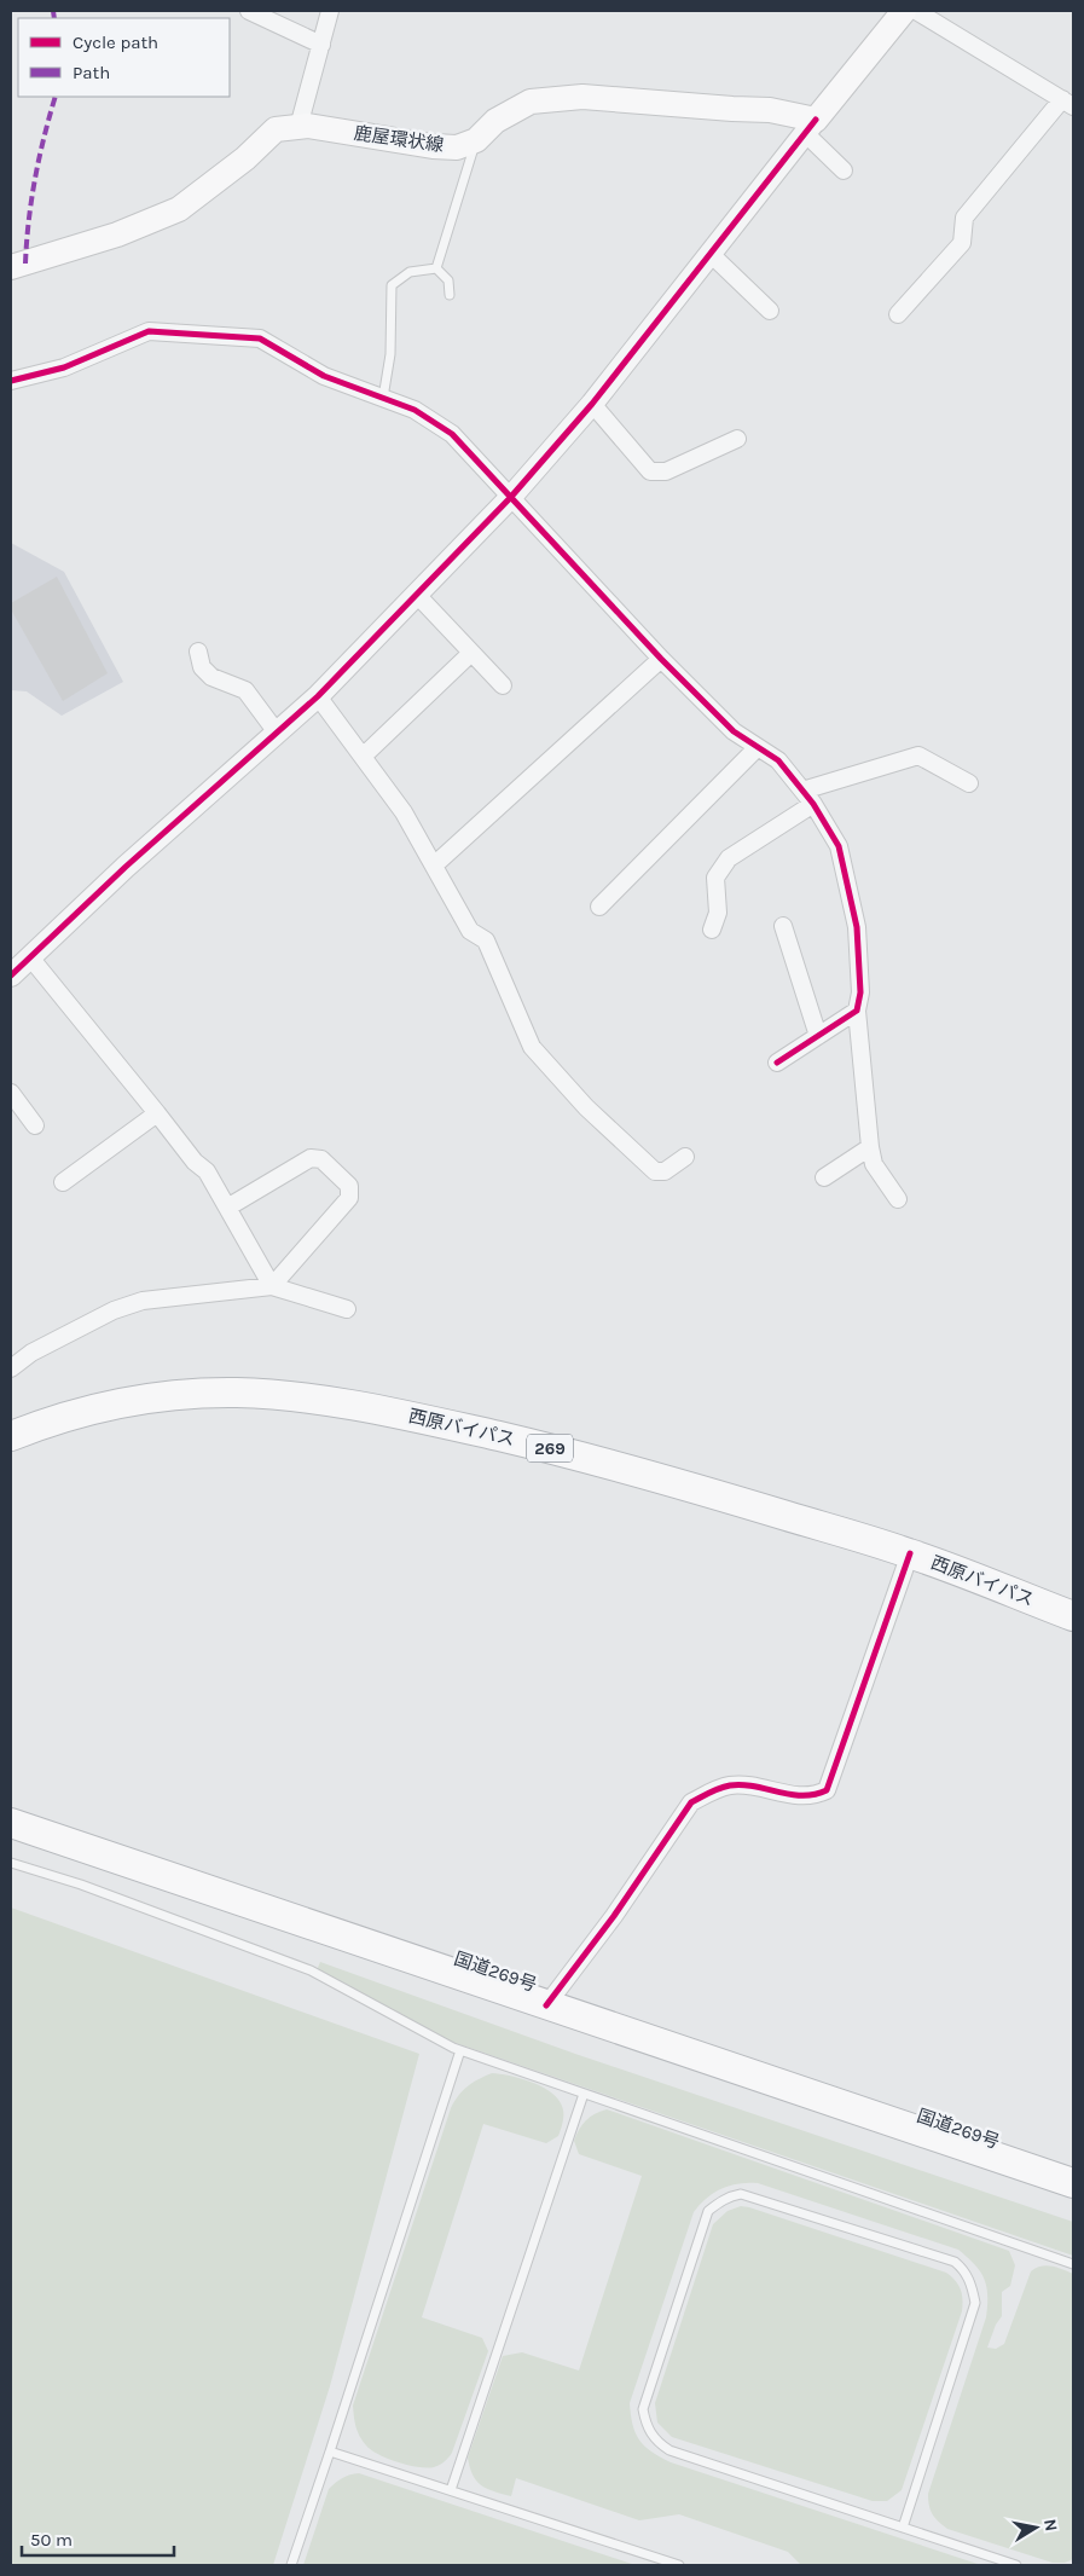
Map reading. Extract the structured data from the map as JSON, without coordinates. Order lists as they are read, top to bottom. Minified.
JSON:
{"streets":{"highway":["西原バイパス","269","国道269号"],"main road":["鹿屋環状線"]},"legend":["Cycle path","Path"],"scale_bar":"50 m","north":"right"}
